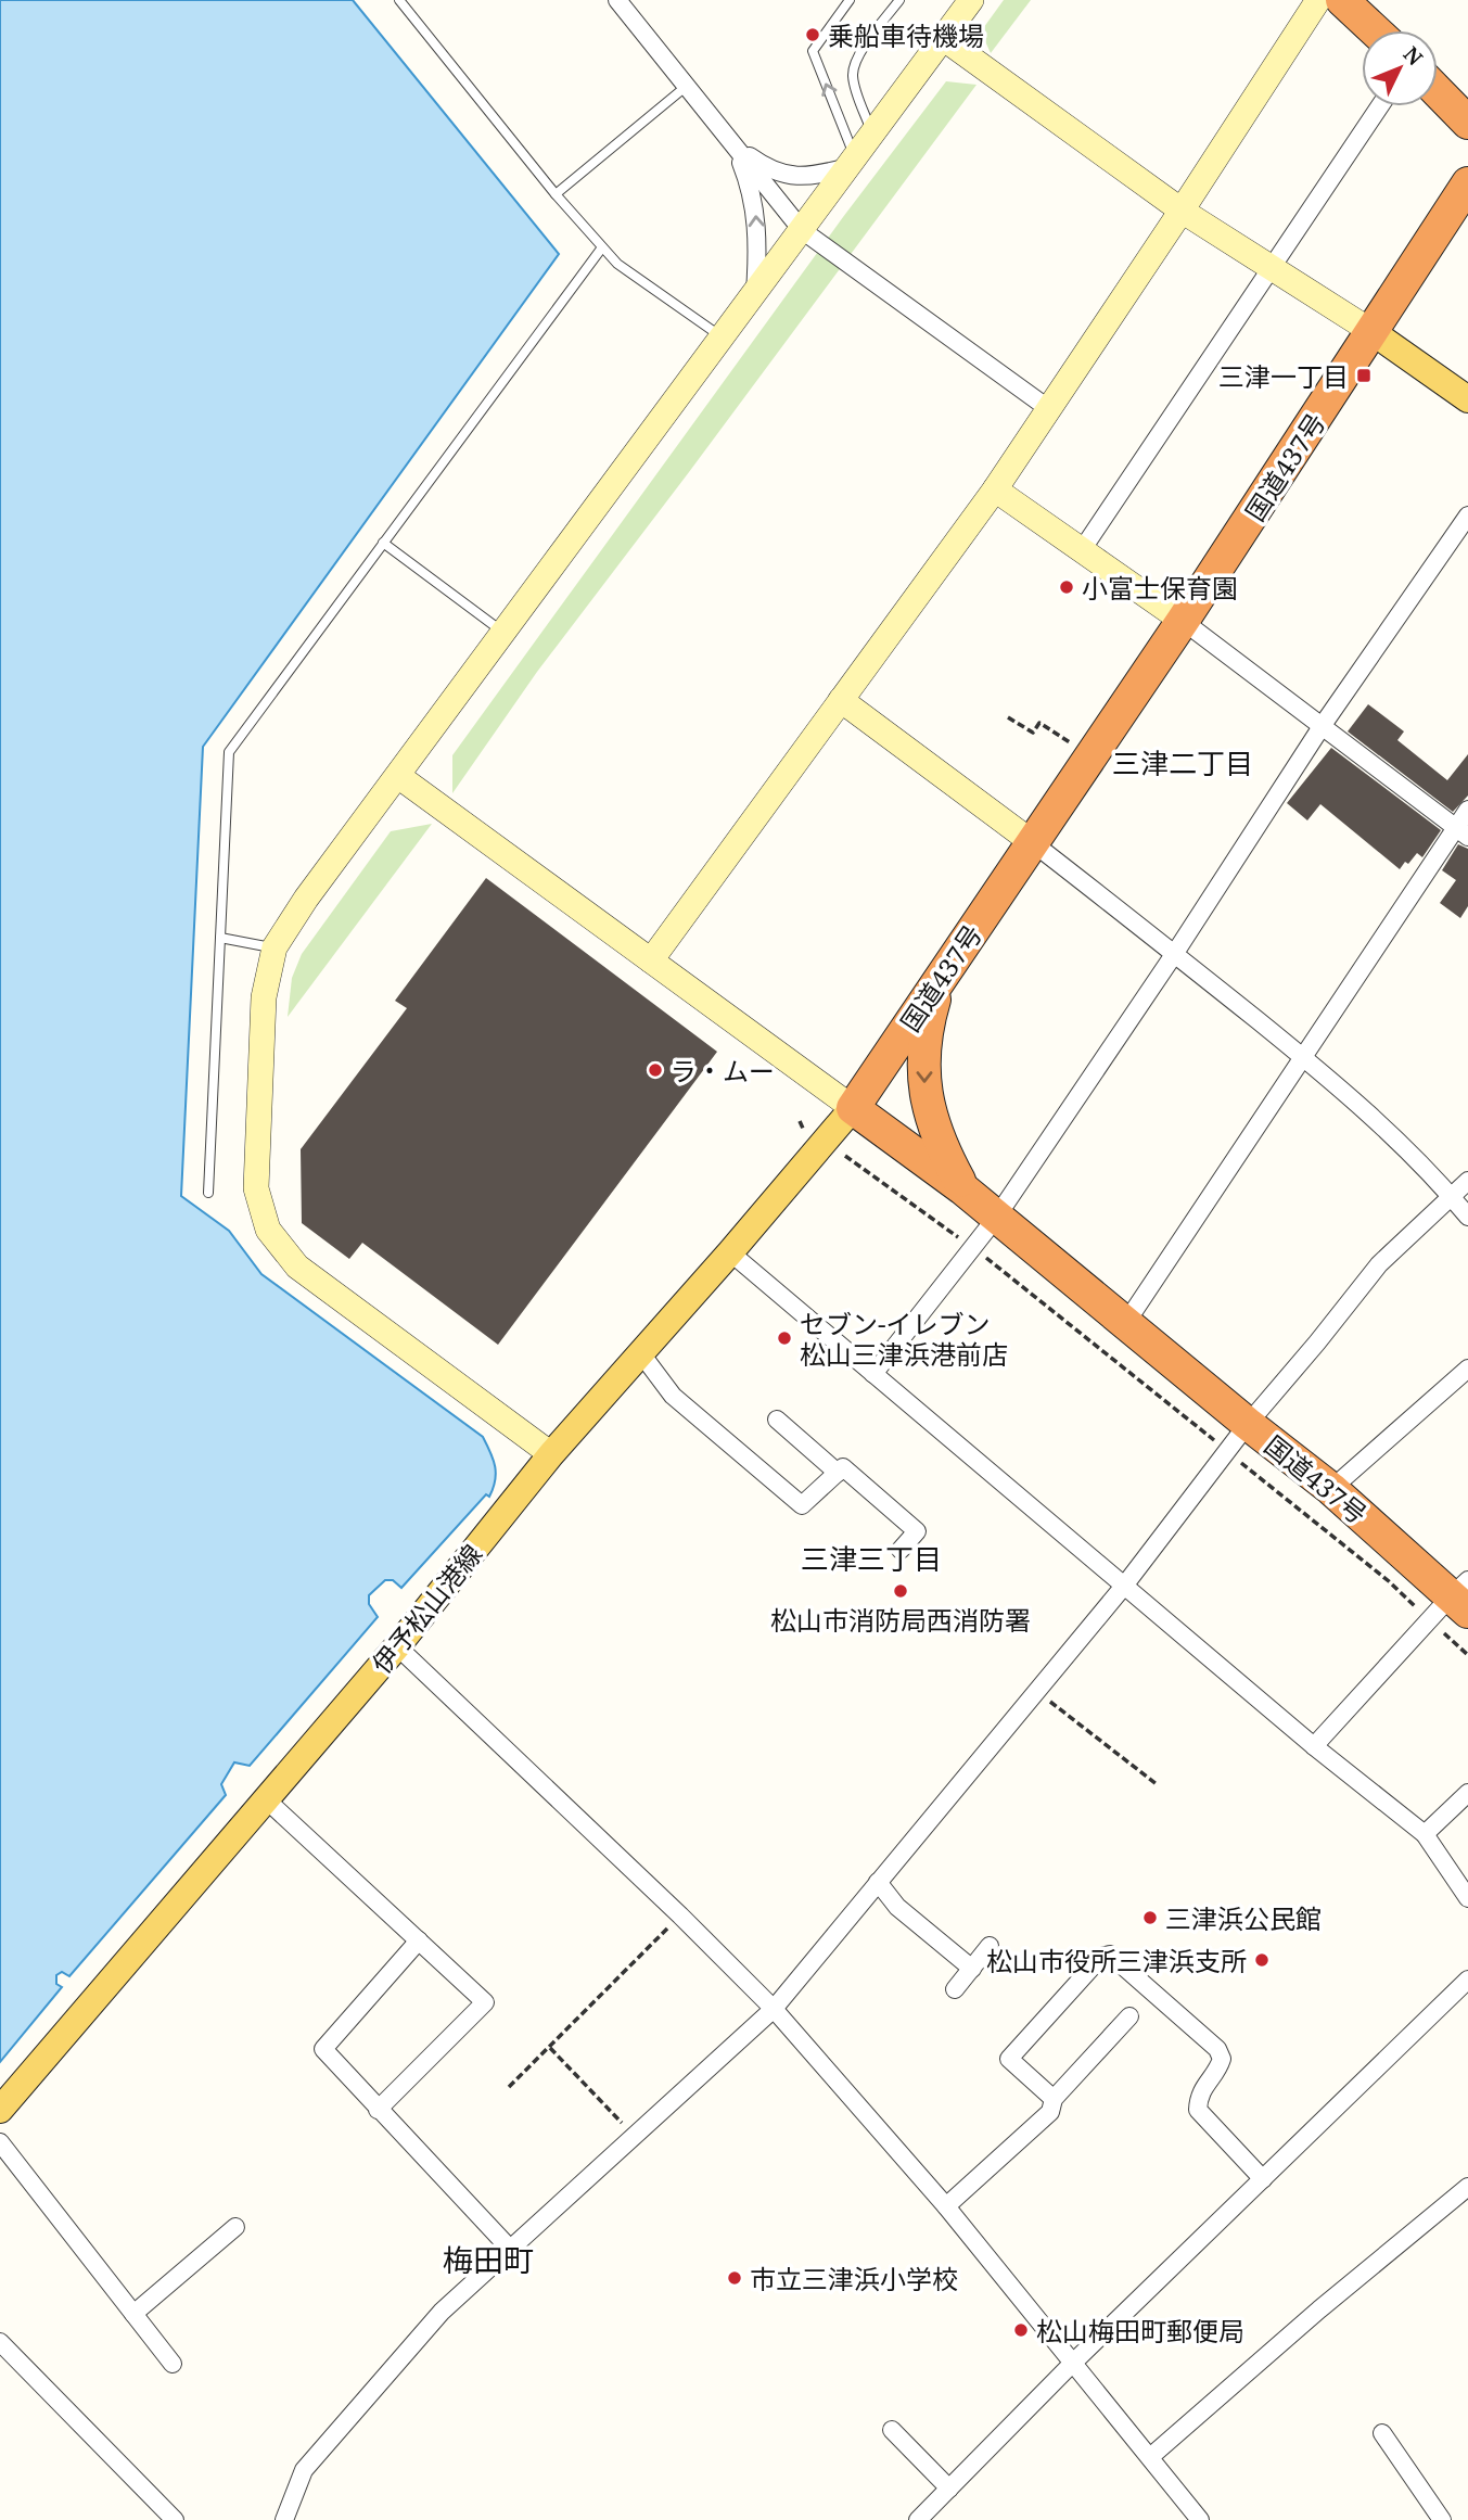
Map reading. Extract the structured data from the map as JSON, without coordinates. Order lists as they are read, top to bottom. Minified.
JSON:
{"streets":{"highway":["国道437号"],"main road":["伊予松山港線"]},"crossings":[["国道437号","伊予松山港線"]],"districts":["三津二丁目","三津三丁目","梅田町"],"places":{"other":["乗船車待機場","小富士保育園","ラ・ムー","セブン-イレブン 松山三津浜港前店","松山市消防局西消防署","三津浜公民館","松山市役所三津浜支所","市立三津浜小学校","松山梅田町郵便局"],"transit":["三津一丁目"]},"north":"top right"}
